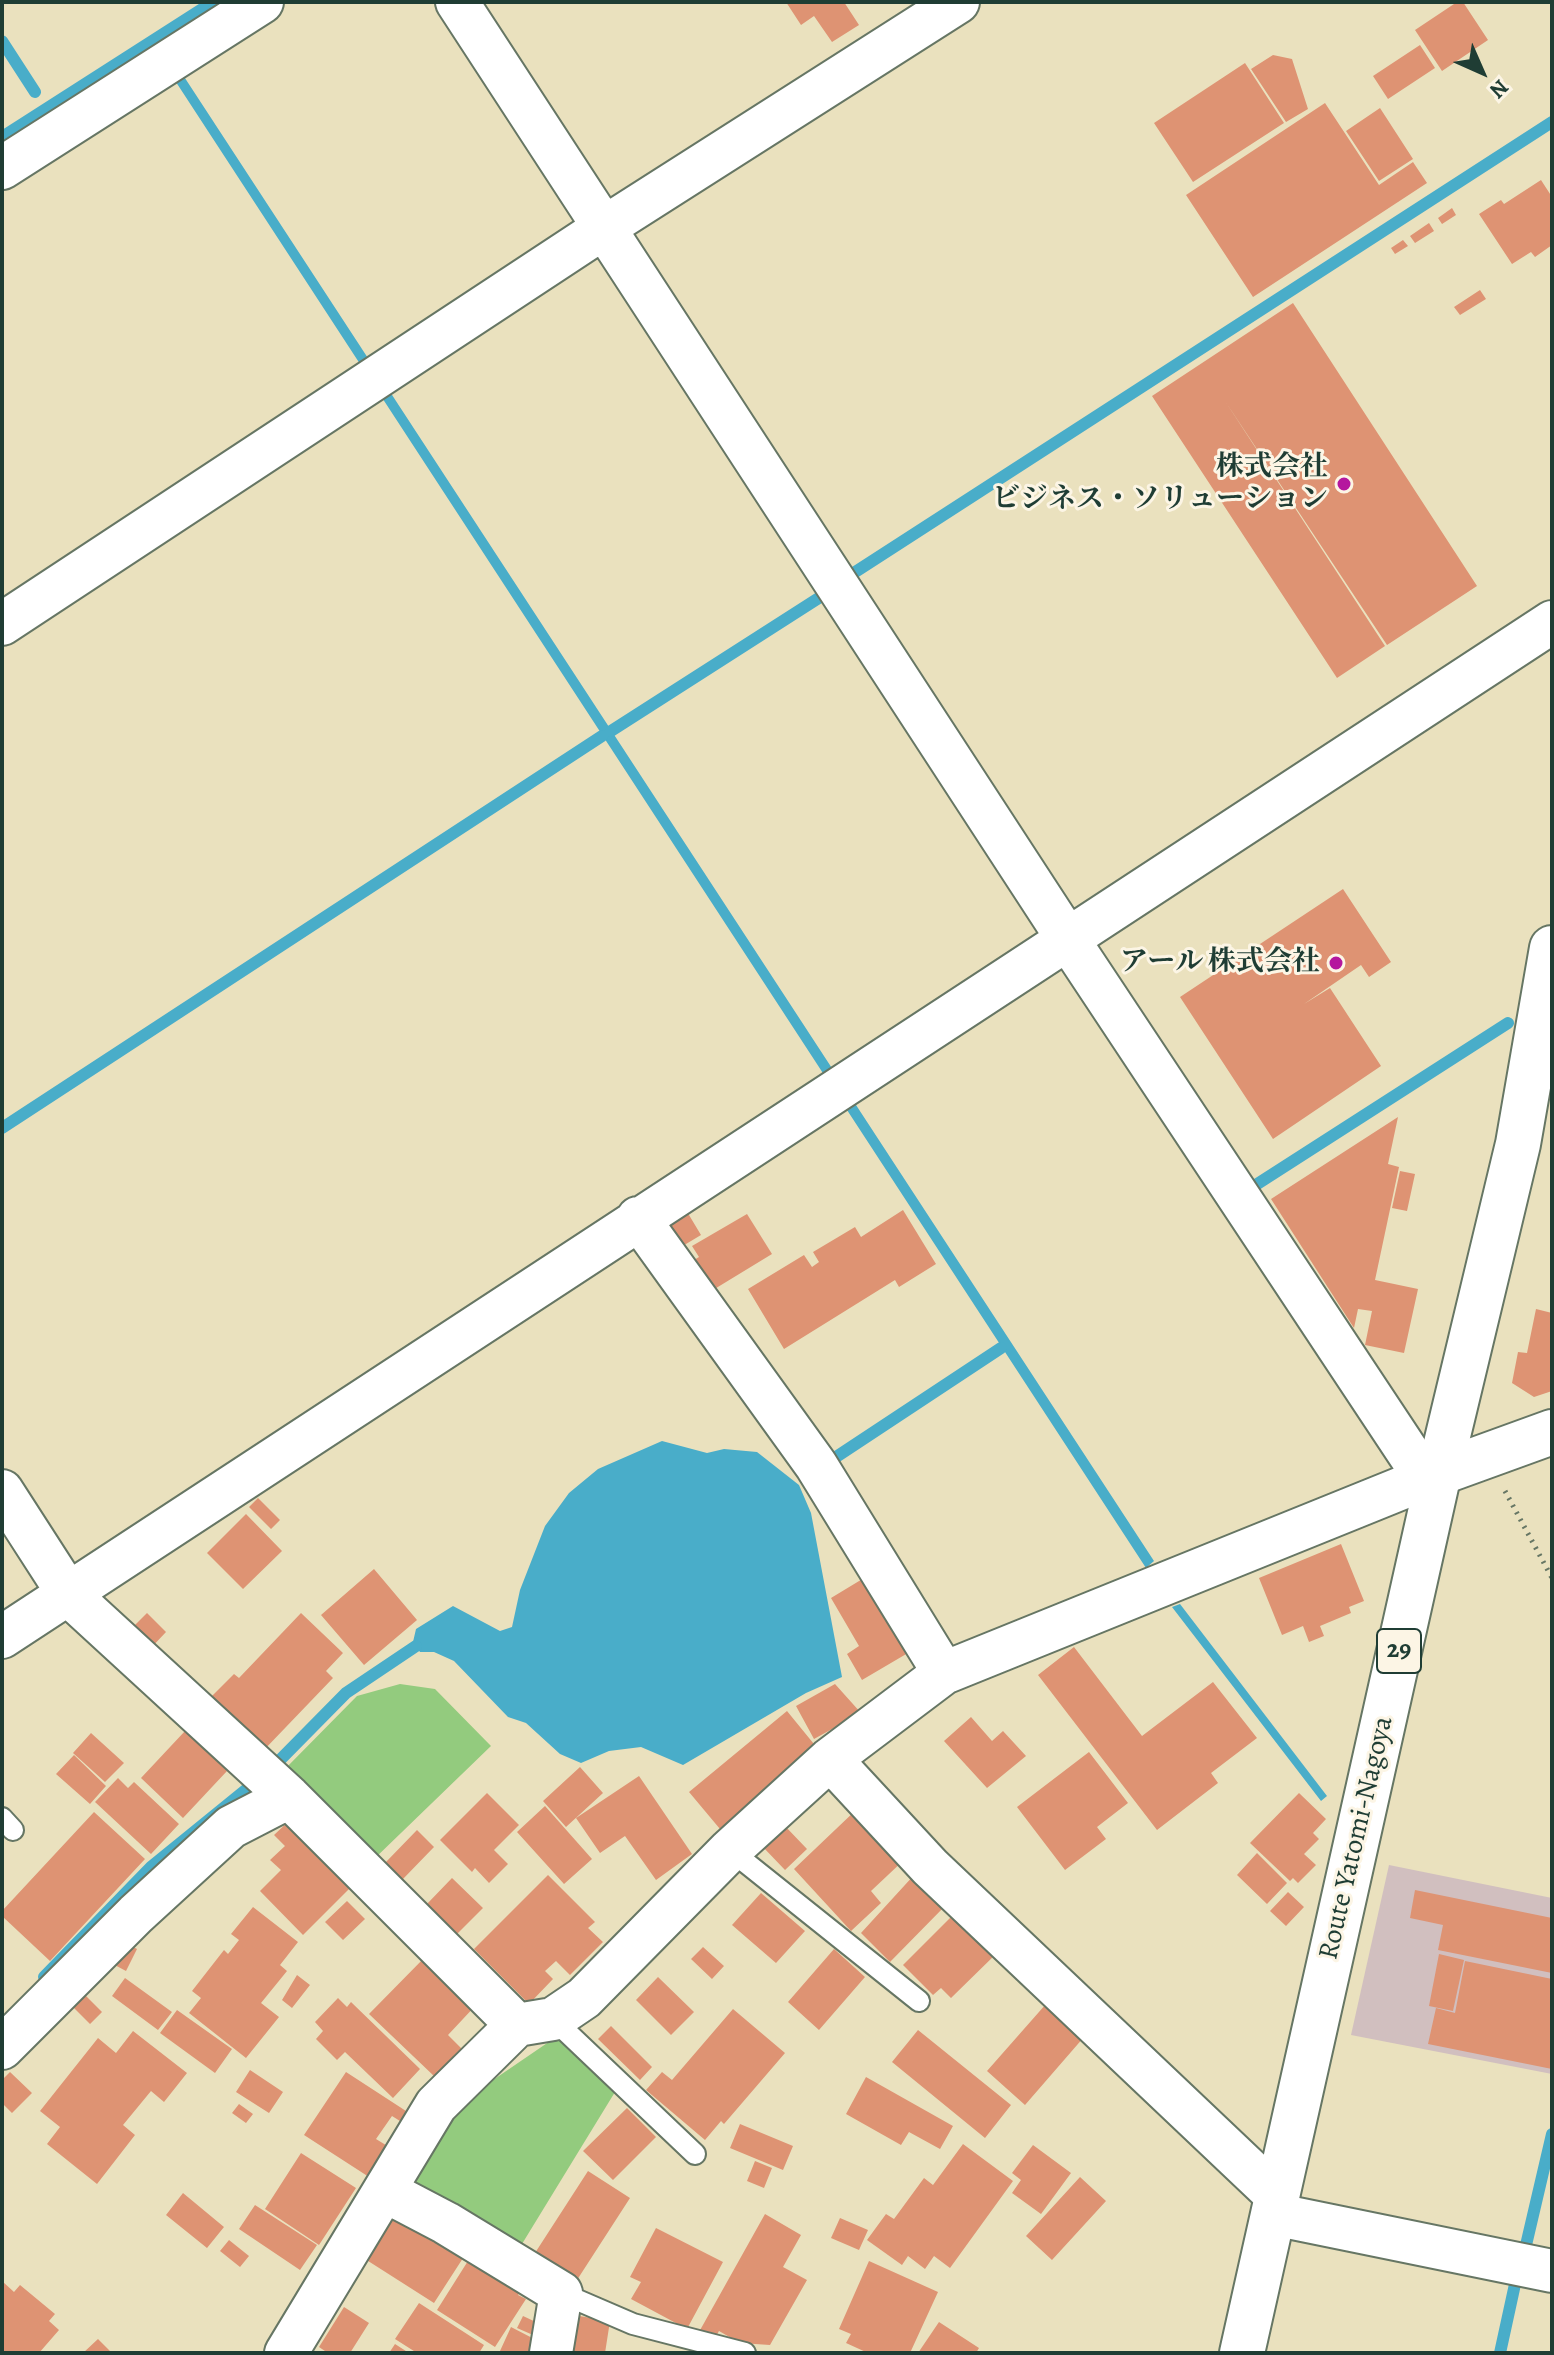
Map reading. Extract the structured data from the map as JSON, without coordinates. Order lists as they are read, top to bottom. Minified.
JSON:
{"streets":{"main road":["29","Route Yatomi-Nagoya"]},"places":["株式会社 ビジネス・ソリューション","アール 株式会社"],"north":"bottom right"}
